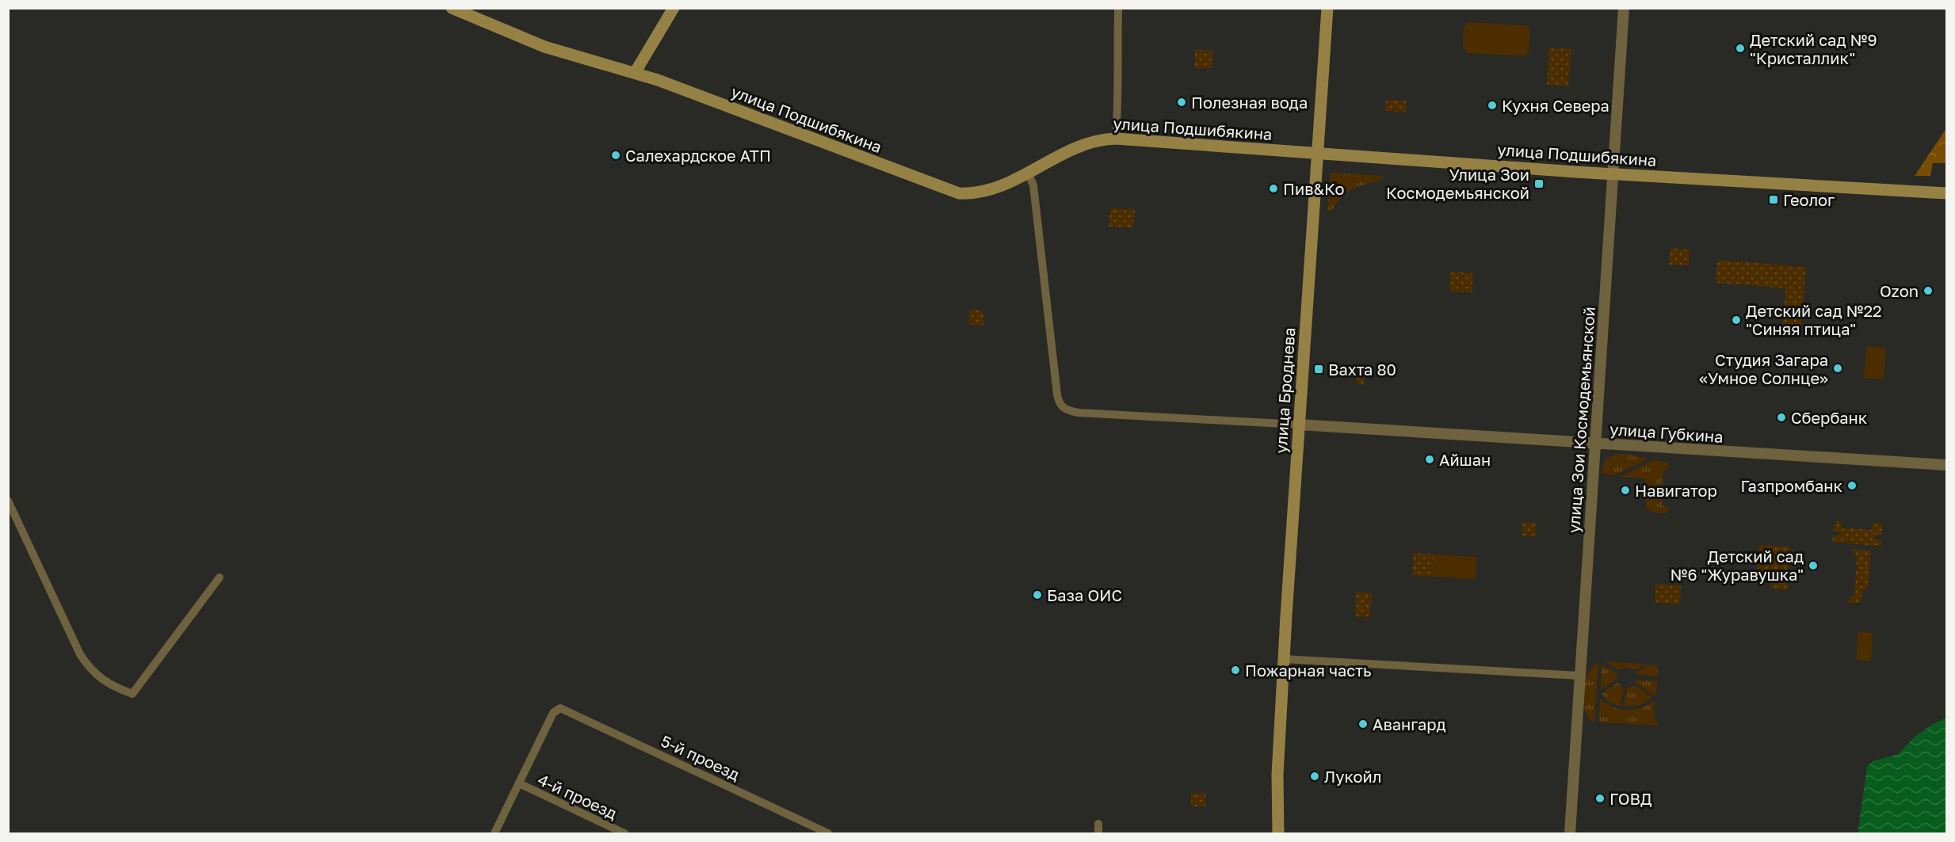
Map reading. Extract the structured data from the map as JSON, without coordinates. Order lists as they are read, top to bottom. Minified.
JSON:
{"streets":{"main road":["улица Подшибякина","улица Броднева"],"street":["улица Зои Космодемьянской","улица Губкина","5-й проезд","4-й проезд"]},"crossings":[["улица Подшибякина","улица Броднева"],["улица Подшибякина","улица Зои Космодемьянской"],["улица Броднева","улица Губкина"],["улица Зои Космодемьянской","улица Губкина"],["5-й проезд","4-й проезд"]],"places":{"other":["Детский сад №9 \"Кристаллик\"","Полезная вода","Кухня Севера","Салехардское АТП","Пив&Ко","Ozon","Детский сад №22 \"Синяя птица\"","Студия Загара «Умное Солнце»","Сбербанк","Айшан","Газпромбанк","Навигатор","Детский сад №6 \"Журавушка\"","База ОИС","Пожарная часть","Авангард","Лукойл","ГОВД"],"transit":["Улица Зои Космодемьянской","Геолог","Вахта 80"]}}
